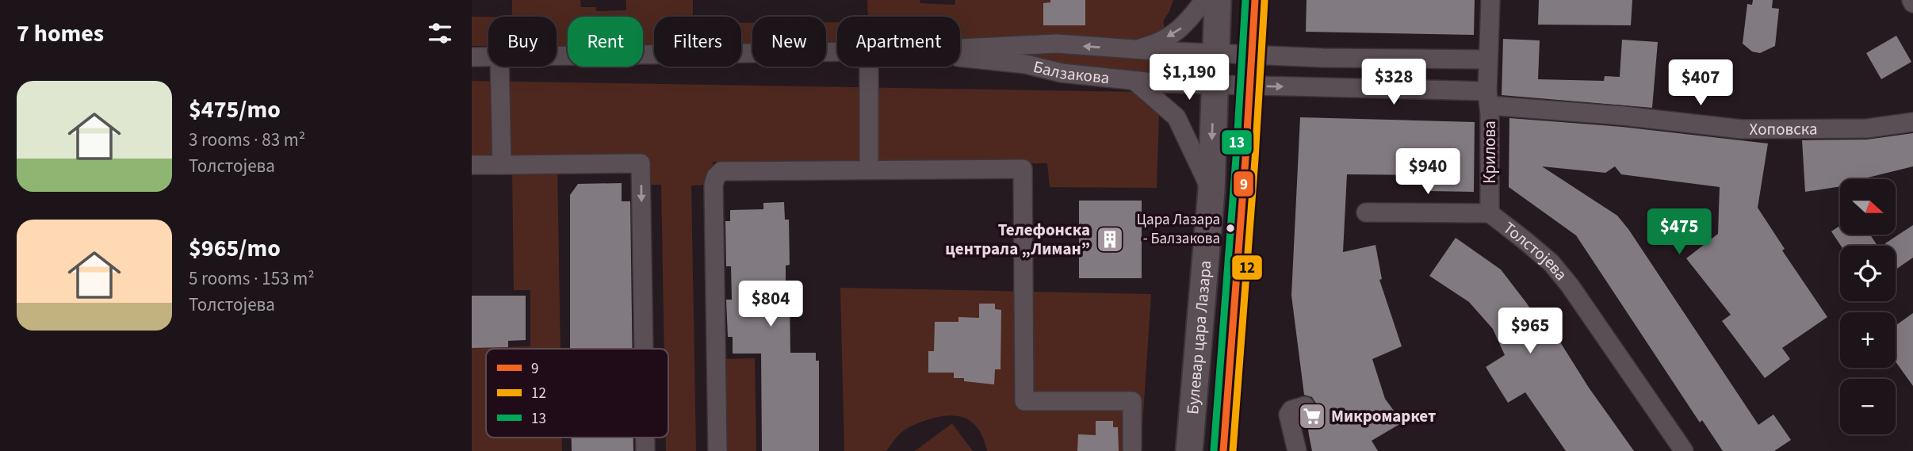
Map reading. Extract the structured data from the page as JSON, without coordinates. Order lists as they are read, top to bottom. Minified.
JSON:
{"streets":{"main road":["Булевар цара Лазара"],"street":["Балзакова","Хоповска","Крилова","Толстојева"]},"crossings":[["Балзакова","Булевар цара Лазара"],["Хоповска","Крилова"],["Крилова","Толстојева"]],"places":{"other":["Цара Лазара - Балзакова"],"building":["Телефонска централа „Лиман”"],"supermarket":["Микромаркет"]},"lines":["transit line 9","transit line 13","transit line 12"],"legend":["9","12","13"],"north":"right","page":{"heading":"7 homes","chip":["Buy","Rent","Filters","New","Apartment"],"price":["$1,190","$328","$407","$940","$475","$804","$965"],"list":[{"name":"$475/mo","note":"3 rooms · 83 m² · Толстојева"},{"name":"$965/mo","note":"5 rooms · 153 m² · Толстојева"}],"map_buttons":["+","−"]}}
